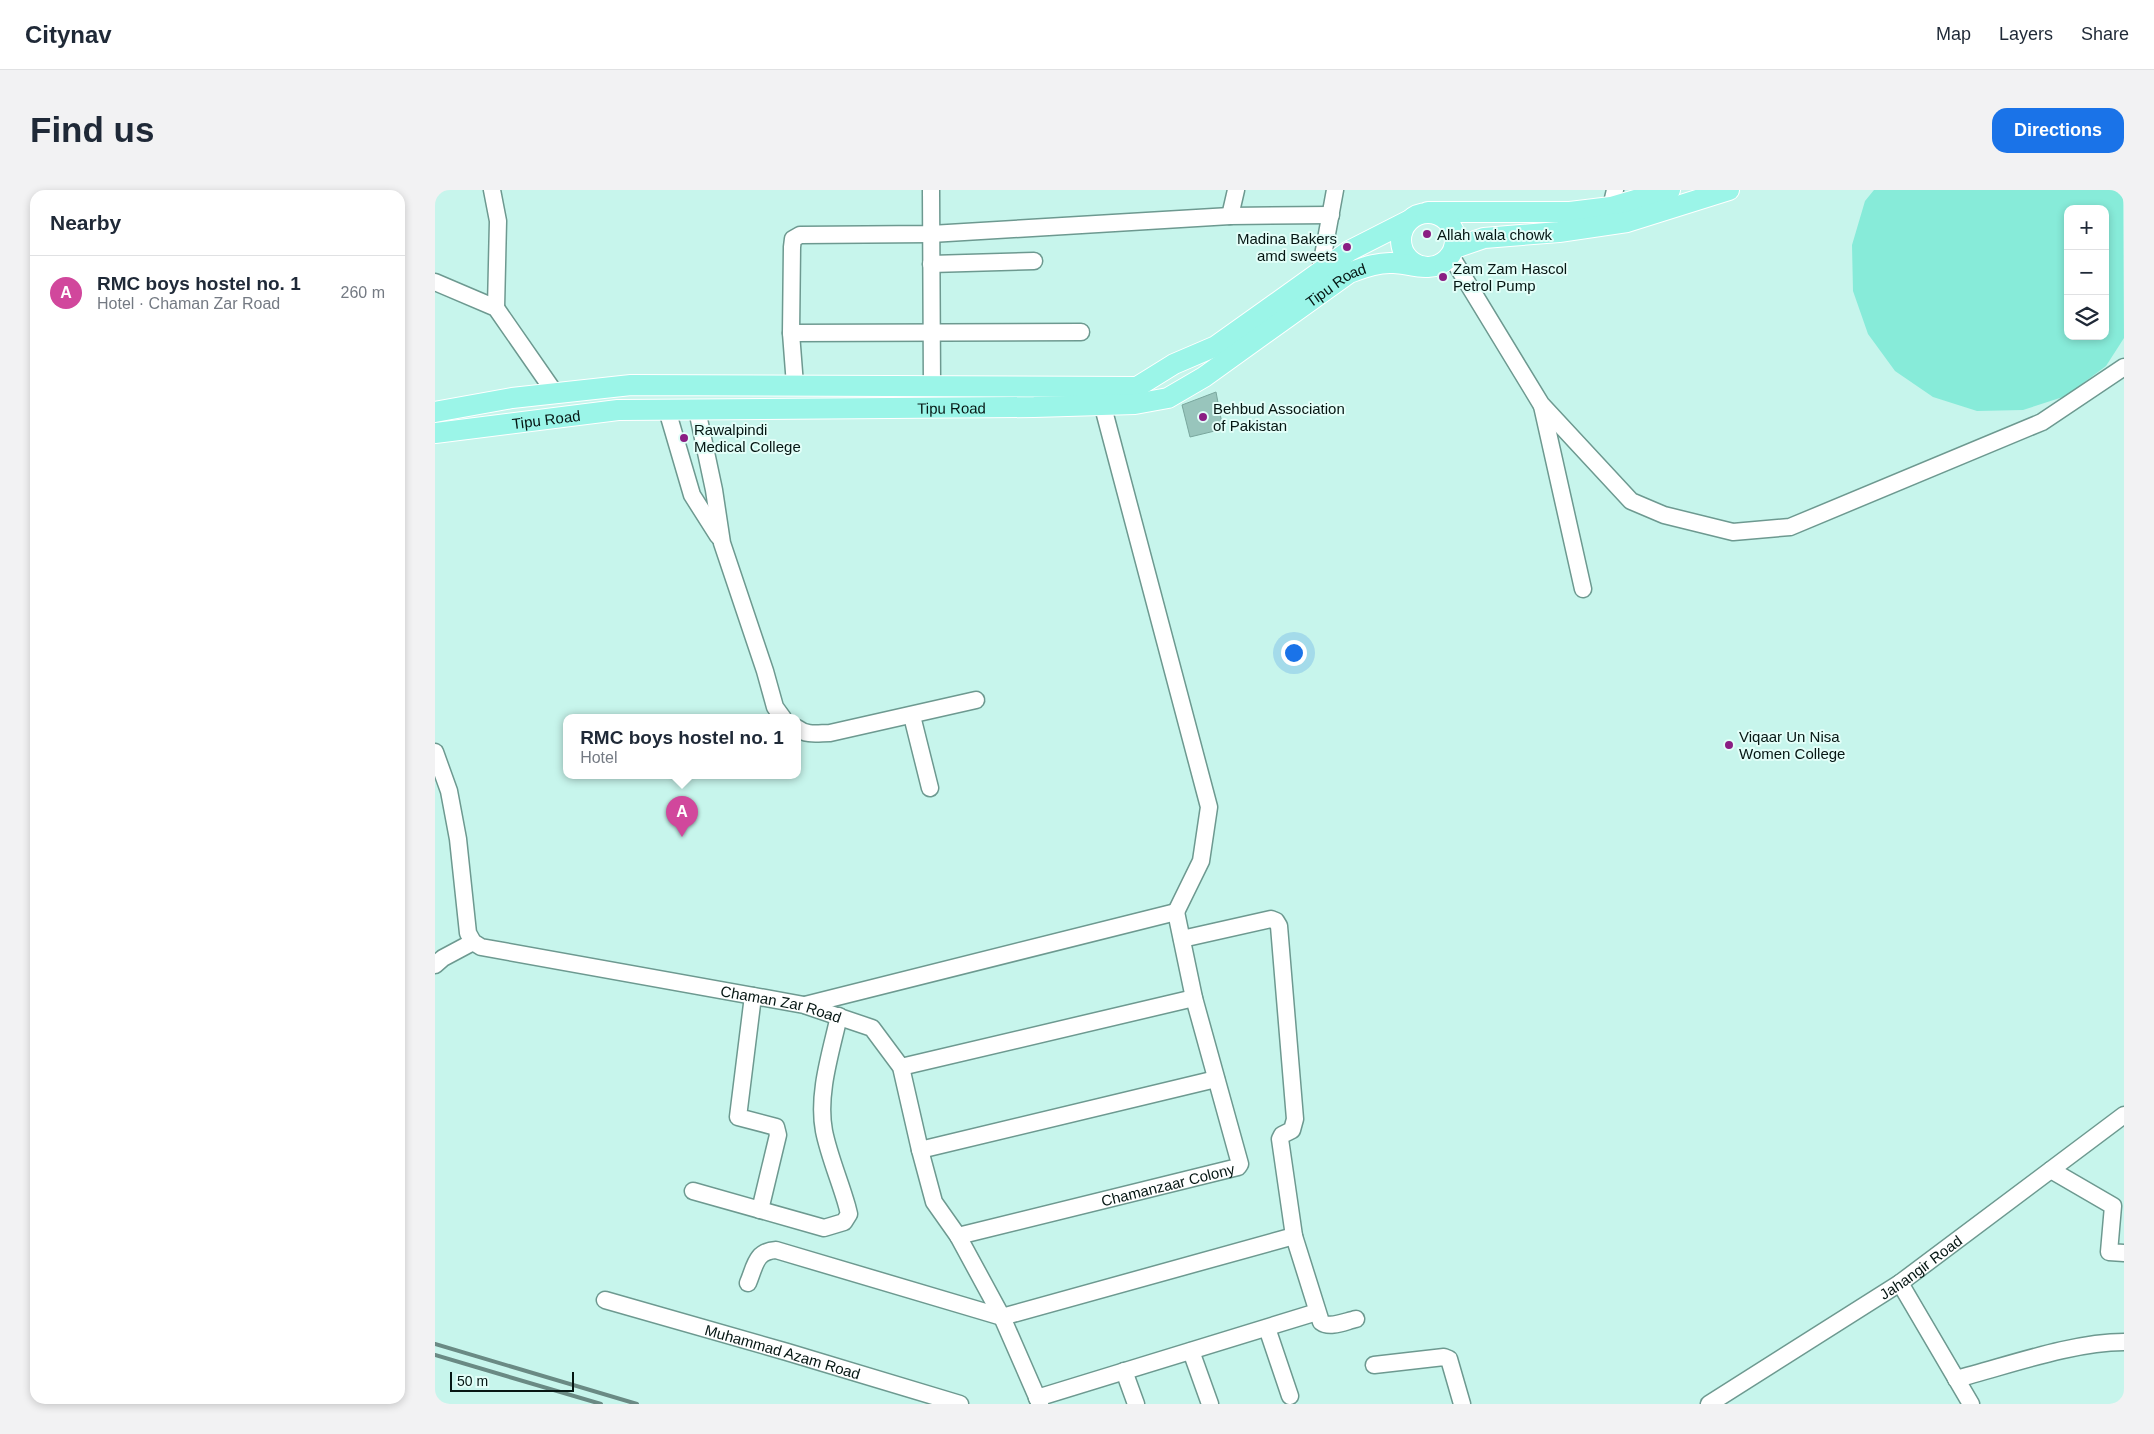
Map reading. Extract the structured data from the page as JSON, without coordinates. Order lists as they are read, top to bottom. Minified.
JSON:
{"streets":{"main road":["Tipu Road"],"street":["Chaman Zar Road","Chamanzaar Colony","Jahangir Road","Muhammad Azam Road"]},"crossings":[["Chaman Zar Road","Chamanzaar Colony"]],"places":["Allah wala chowk","Madina Bakers amd sweets","Zam Zam Hascol Petrol Pump","Behbud Association of Pakistan","Rawalpindi Medical College","Viqaar Un Nisa Women College"],"scale_bar":"50 m","page":{"header":"Citynav","nav":["Map","Layers","Share"],"buttons":"Directions","title":"Find us","heading":"Nearby","map_buttons":["+","−"],"list":[{"mark":"A","name":"RMC boys hostel no. 1","note":"Hotel · Chaman Zar Road","value":"260 m"}],"popup":["RMC boys hostel no. 1","Hotel"],"pins":"A","scale":"50 m"}}
